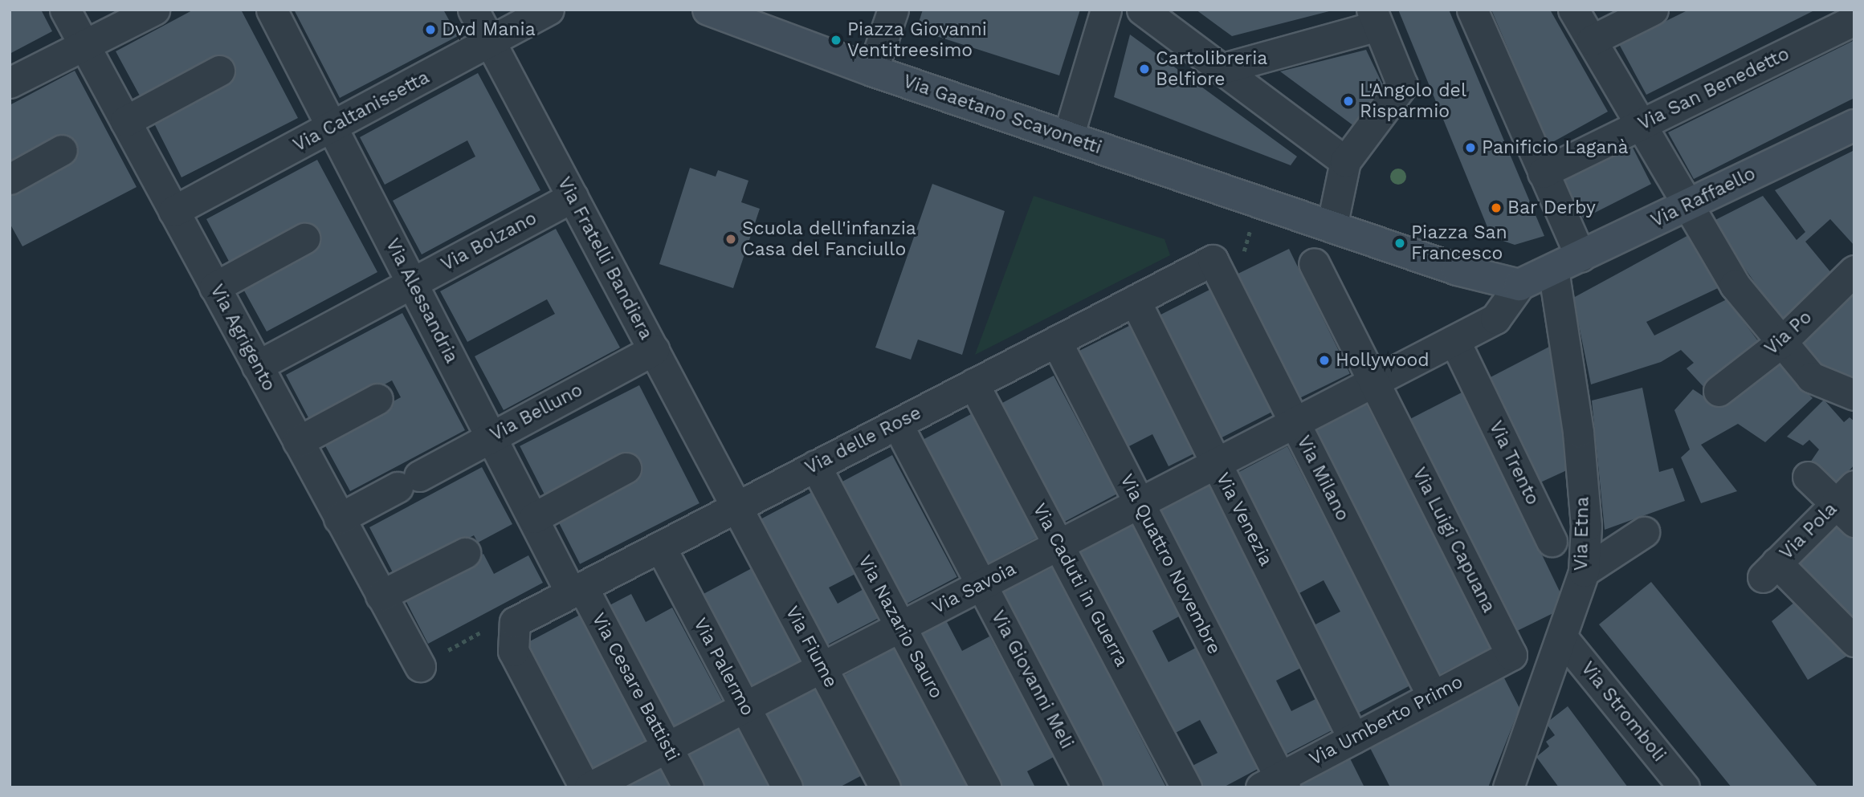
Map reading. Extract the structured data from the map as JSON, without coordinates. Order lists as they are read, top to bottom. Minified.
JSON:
{"streets":{"main road":["Via Gaetano Scavonetti","Via Raffaello"],"street":["Via San Benedetto","Via Caltanissetta","Via Bolzano","Via Fratelli Bandiera","Via Alessandria","Via Po","Via Agrigento","Via Belluno","Via delle Rose","Via Trento","Via Milano","Via Venezia","Via Pola","Via Etna","Via Luigi Capuana","Via Quattro Novembre","Via Caduti in Guerra","Via Savoia","Via Nazario Sauro","Via Fiume","Via Palermo","Via Giovanni Meli","Via Cesare Battisti","Via Stromboli","Via Umberto Primo"]},"crossings":[["Via San Benedetto","Via Etna"],["Via Caltanissetta","Via Fratelli Bandiera"],["Via Caltanissetta","Via Alessandria"],["Via Caltanissetta","Via Agrigento"],["Via Gaetano Scavonetti","Via Raffaello"],["Via Gaetano Scavonetti","Via Savoia"],["Via Raffaello","Via Etna"],["Via Raffaello","Via Savoia"],["Via Bolzano","Via Fratelli Bandiera"],["Via Bolzano","Via Alessandria"],["Via Bolzano","Via Agrigento"],["Via Fratelli Bandiera","Via Belluno"],["Via Fratelli Bandiera","Via delle Rose"],["Via Fratelli Bandiera","Via Fiume"],["Via Alessandria","Via Belluno"],["Via Alessandria","Via delle Rose"],["Via Alessandria","Via Cesare Battisti"],["Via Agrigento","Via Belluno"],["Via delle Rose","Via Milano"],["Via delle Rose","Via Venezia"],["Via delle Rose","Via Quattro Novembre"],["Via delle Rose","Via Caduti in Guerra"],["Via delle Rose","Via Nazario Sauro"],["Via delle Rose","Via Fiume"],["Via delle Rose","Via Palermo"],["Via delle Rose","Via Giovanni Meli"],["Via delle Rose","Via Cesare Battisti"],["Via Trento","Via Savoia"],["Via Milano","Via Savoia"],["Via Milano","Via Umberto Primo"],["Via Venezia","Via Savoia"],["Via Venezia","Via Umberto Primo"],["Via Etna","Via Stromboli"],["Via Luigi Capuana","Via Savoia"],["Via Luigi Capuana","Via Umberto Primo"],["Via Quattro Novembre","Via Savoia"],["Via Quattro Novembre","Via Umberto Primo"],["Via Caduti in Guerra","Via Savoia"],["Via Savoia","Via Nazario Sauro"],["Via Savoia","Via Fiume"],["Via Savoia","Via Palermo"],["Via Savoia","Via Giovanni Meli"],["Via Savoia","Via Cesare Battisti"]],"places":["Dvd Mania","Piazza Giovanni Ventitreesimo","Cartolibreria Belfiore","L'Angolo del Risparmio","Panificio Laganà","Bar Derby","Scuola dell'infanzia Casa del Fanciullo","Piazza San Francesco","Hollywood"]}
